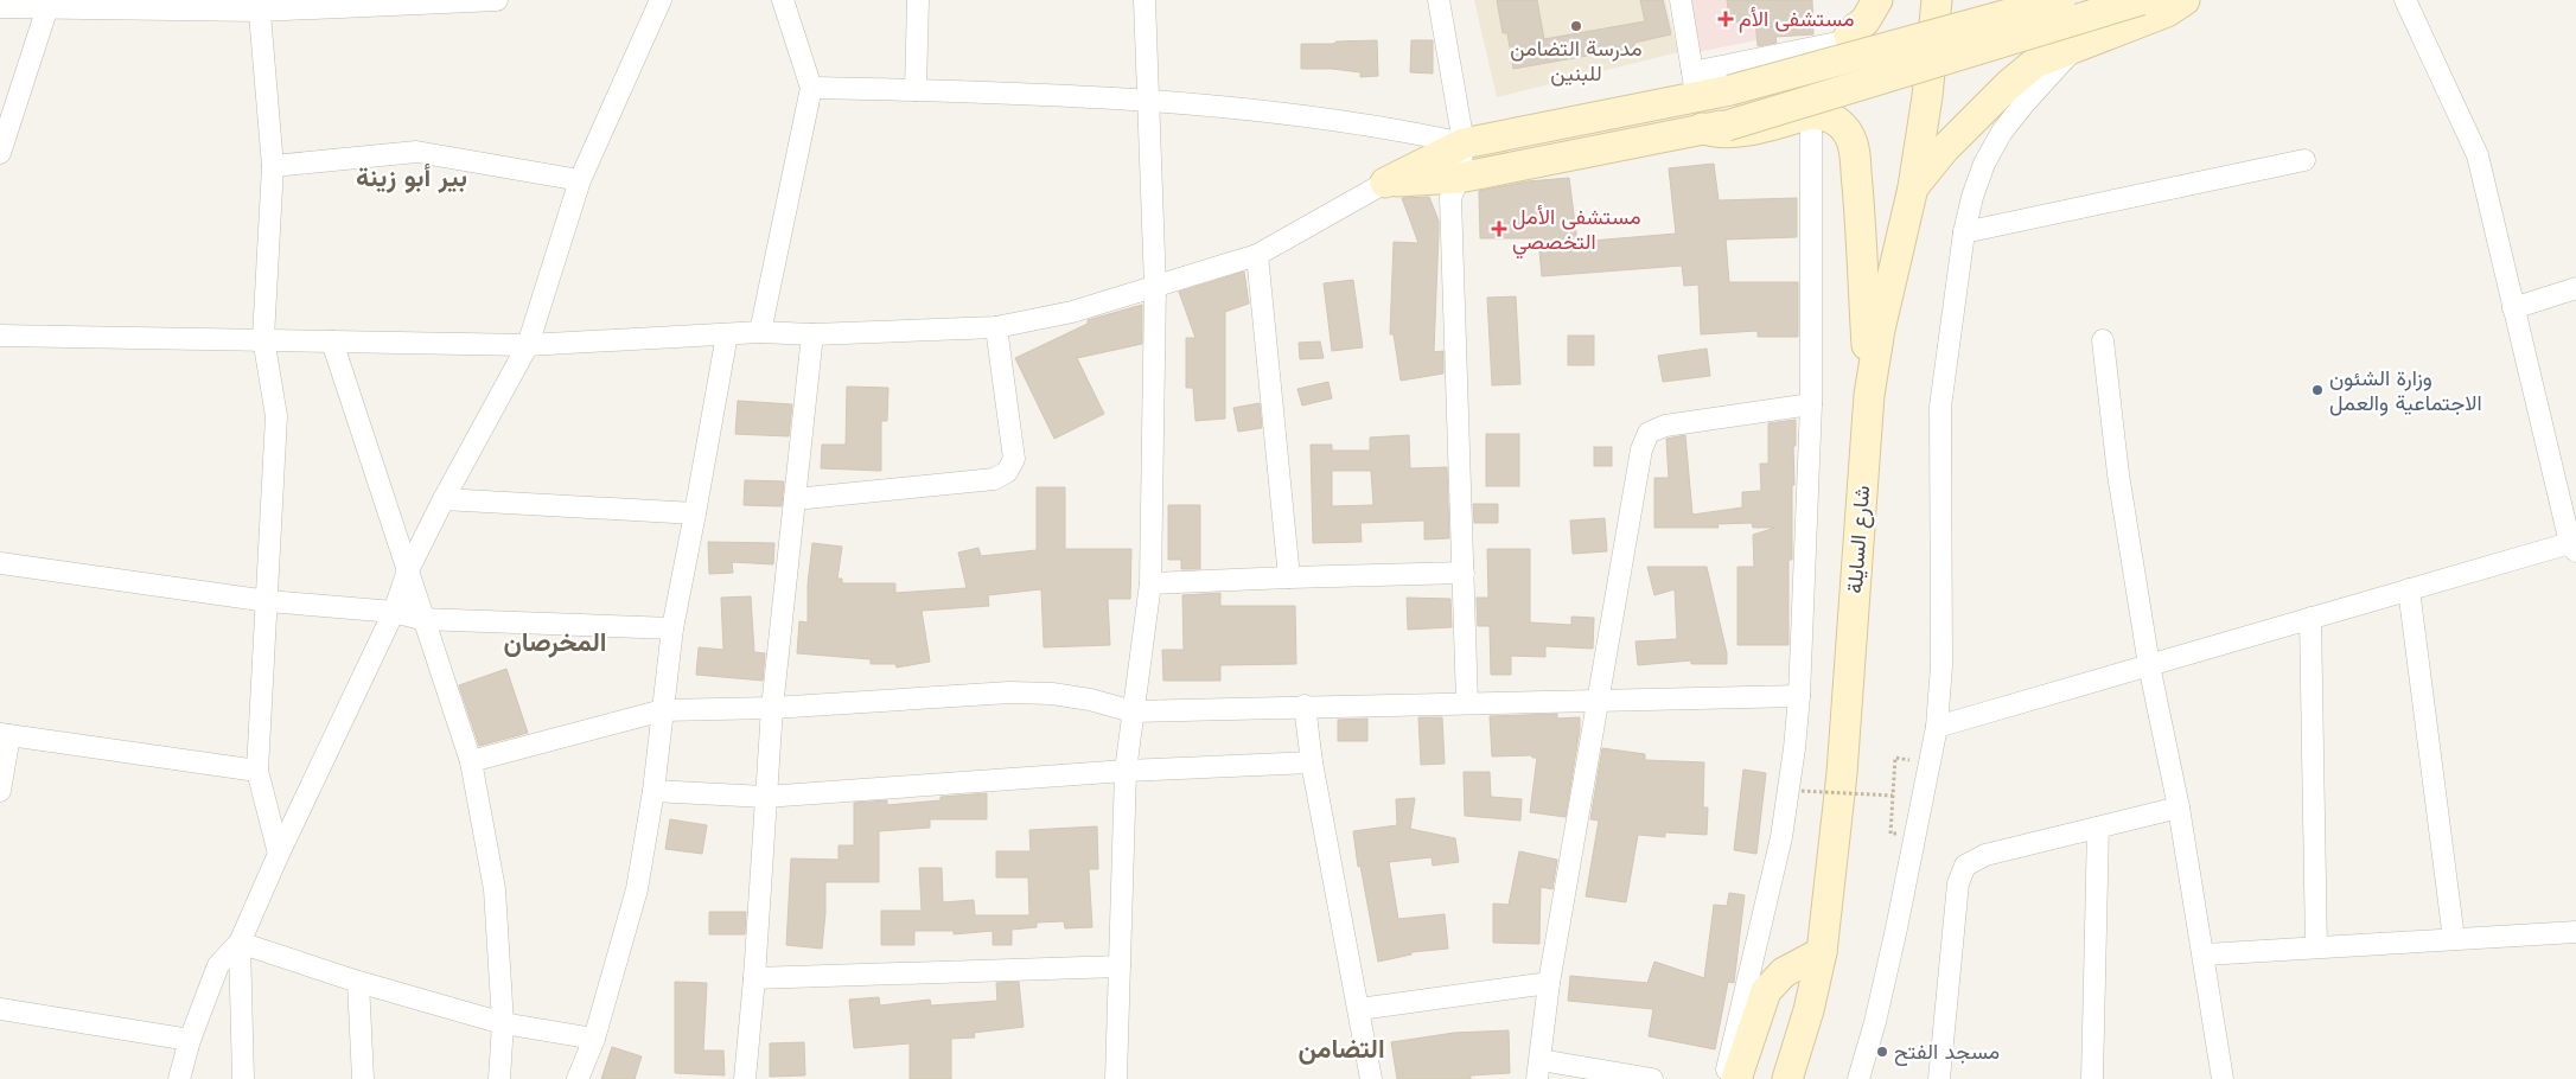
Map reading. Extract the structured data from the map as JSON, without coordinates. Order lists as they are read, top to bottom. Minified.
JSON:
{"streets":{"main road":["شارع السايلة"]},"districts":["بير أبو زينة","المخرصان","التضامن"],"places":{"health":["مستشفى الأم","مستشفى الأمل التخصصي"],"other":["مدرسة التضامن للبنين","وزارة الشئون الاجتماعية والعمل","مسجد الفتح"]}}
